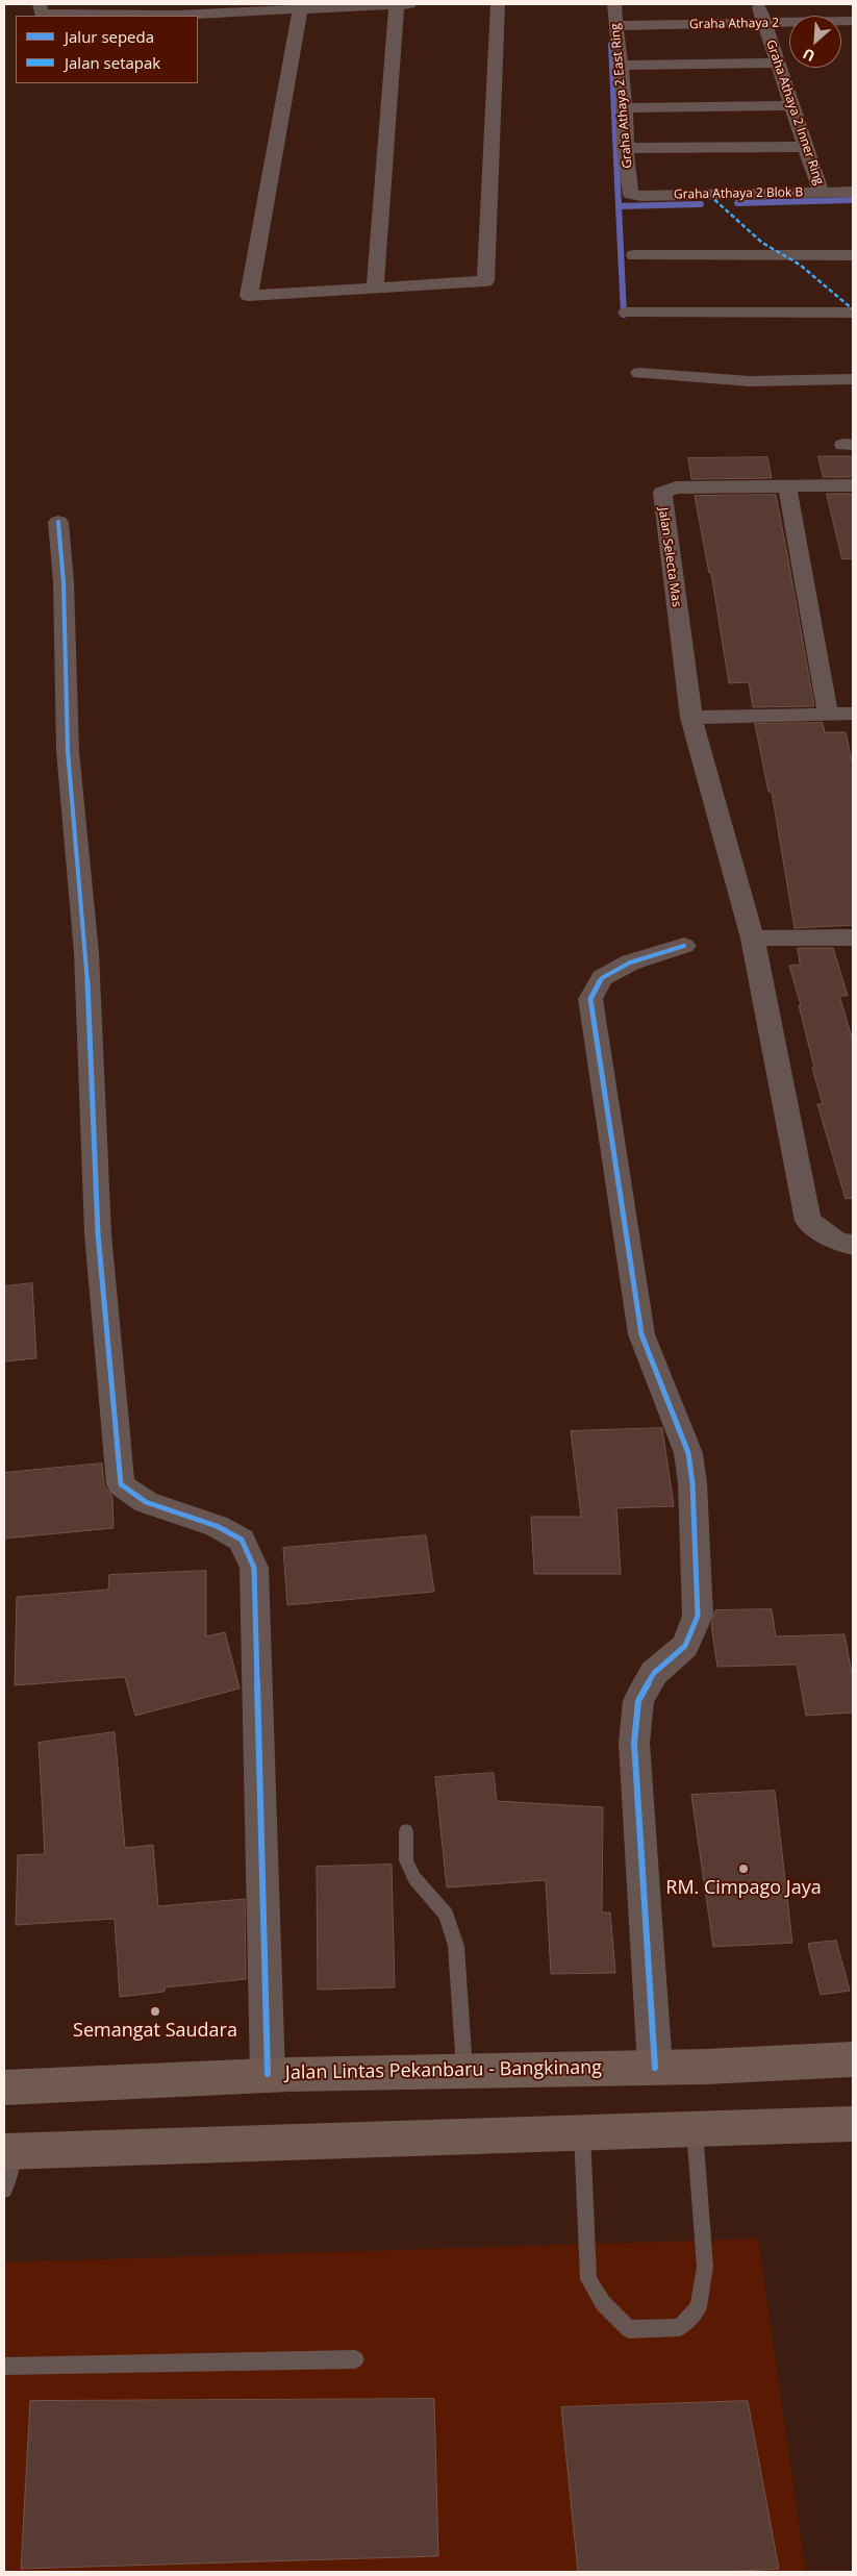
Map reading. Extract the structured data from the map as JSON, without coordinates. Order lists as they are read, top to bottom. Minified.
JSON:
{"streets":{"highway":["Jalan Lintas Pekanbaru - Bangkinang"],"street":["Graha Athaya 2","Graha Athaya 2 East Ring","Graha Athaya 2 Inner Ring","Graha Athaya 2 Blok B","Jalan Selecta Mas"]},"crossings":[["Graha Athaya 2","Graha Athaya 2 East Ring"],["Graha Athaya 2","Graha Athaya 2 Inner Ring"],["Graha Athaya 2 East Ring","Graha Athaya 2 Blok B"],["Graha Athaya 2 Inner Ring","Graha Athaya 2 Blok B"]],"places":["RM. Cimpago Jaya","Semangat Saudara"],"legend":["Jalur sepeda","Jalan setapak"],"north":"bottom left"}
